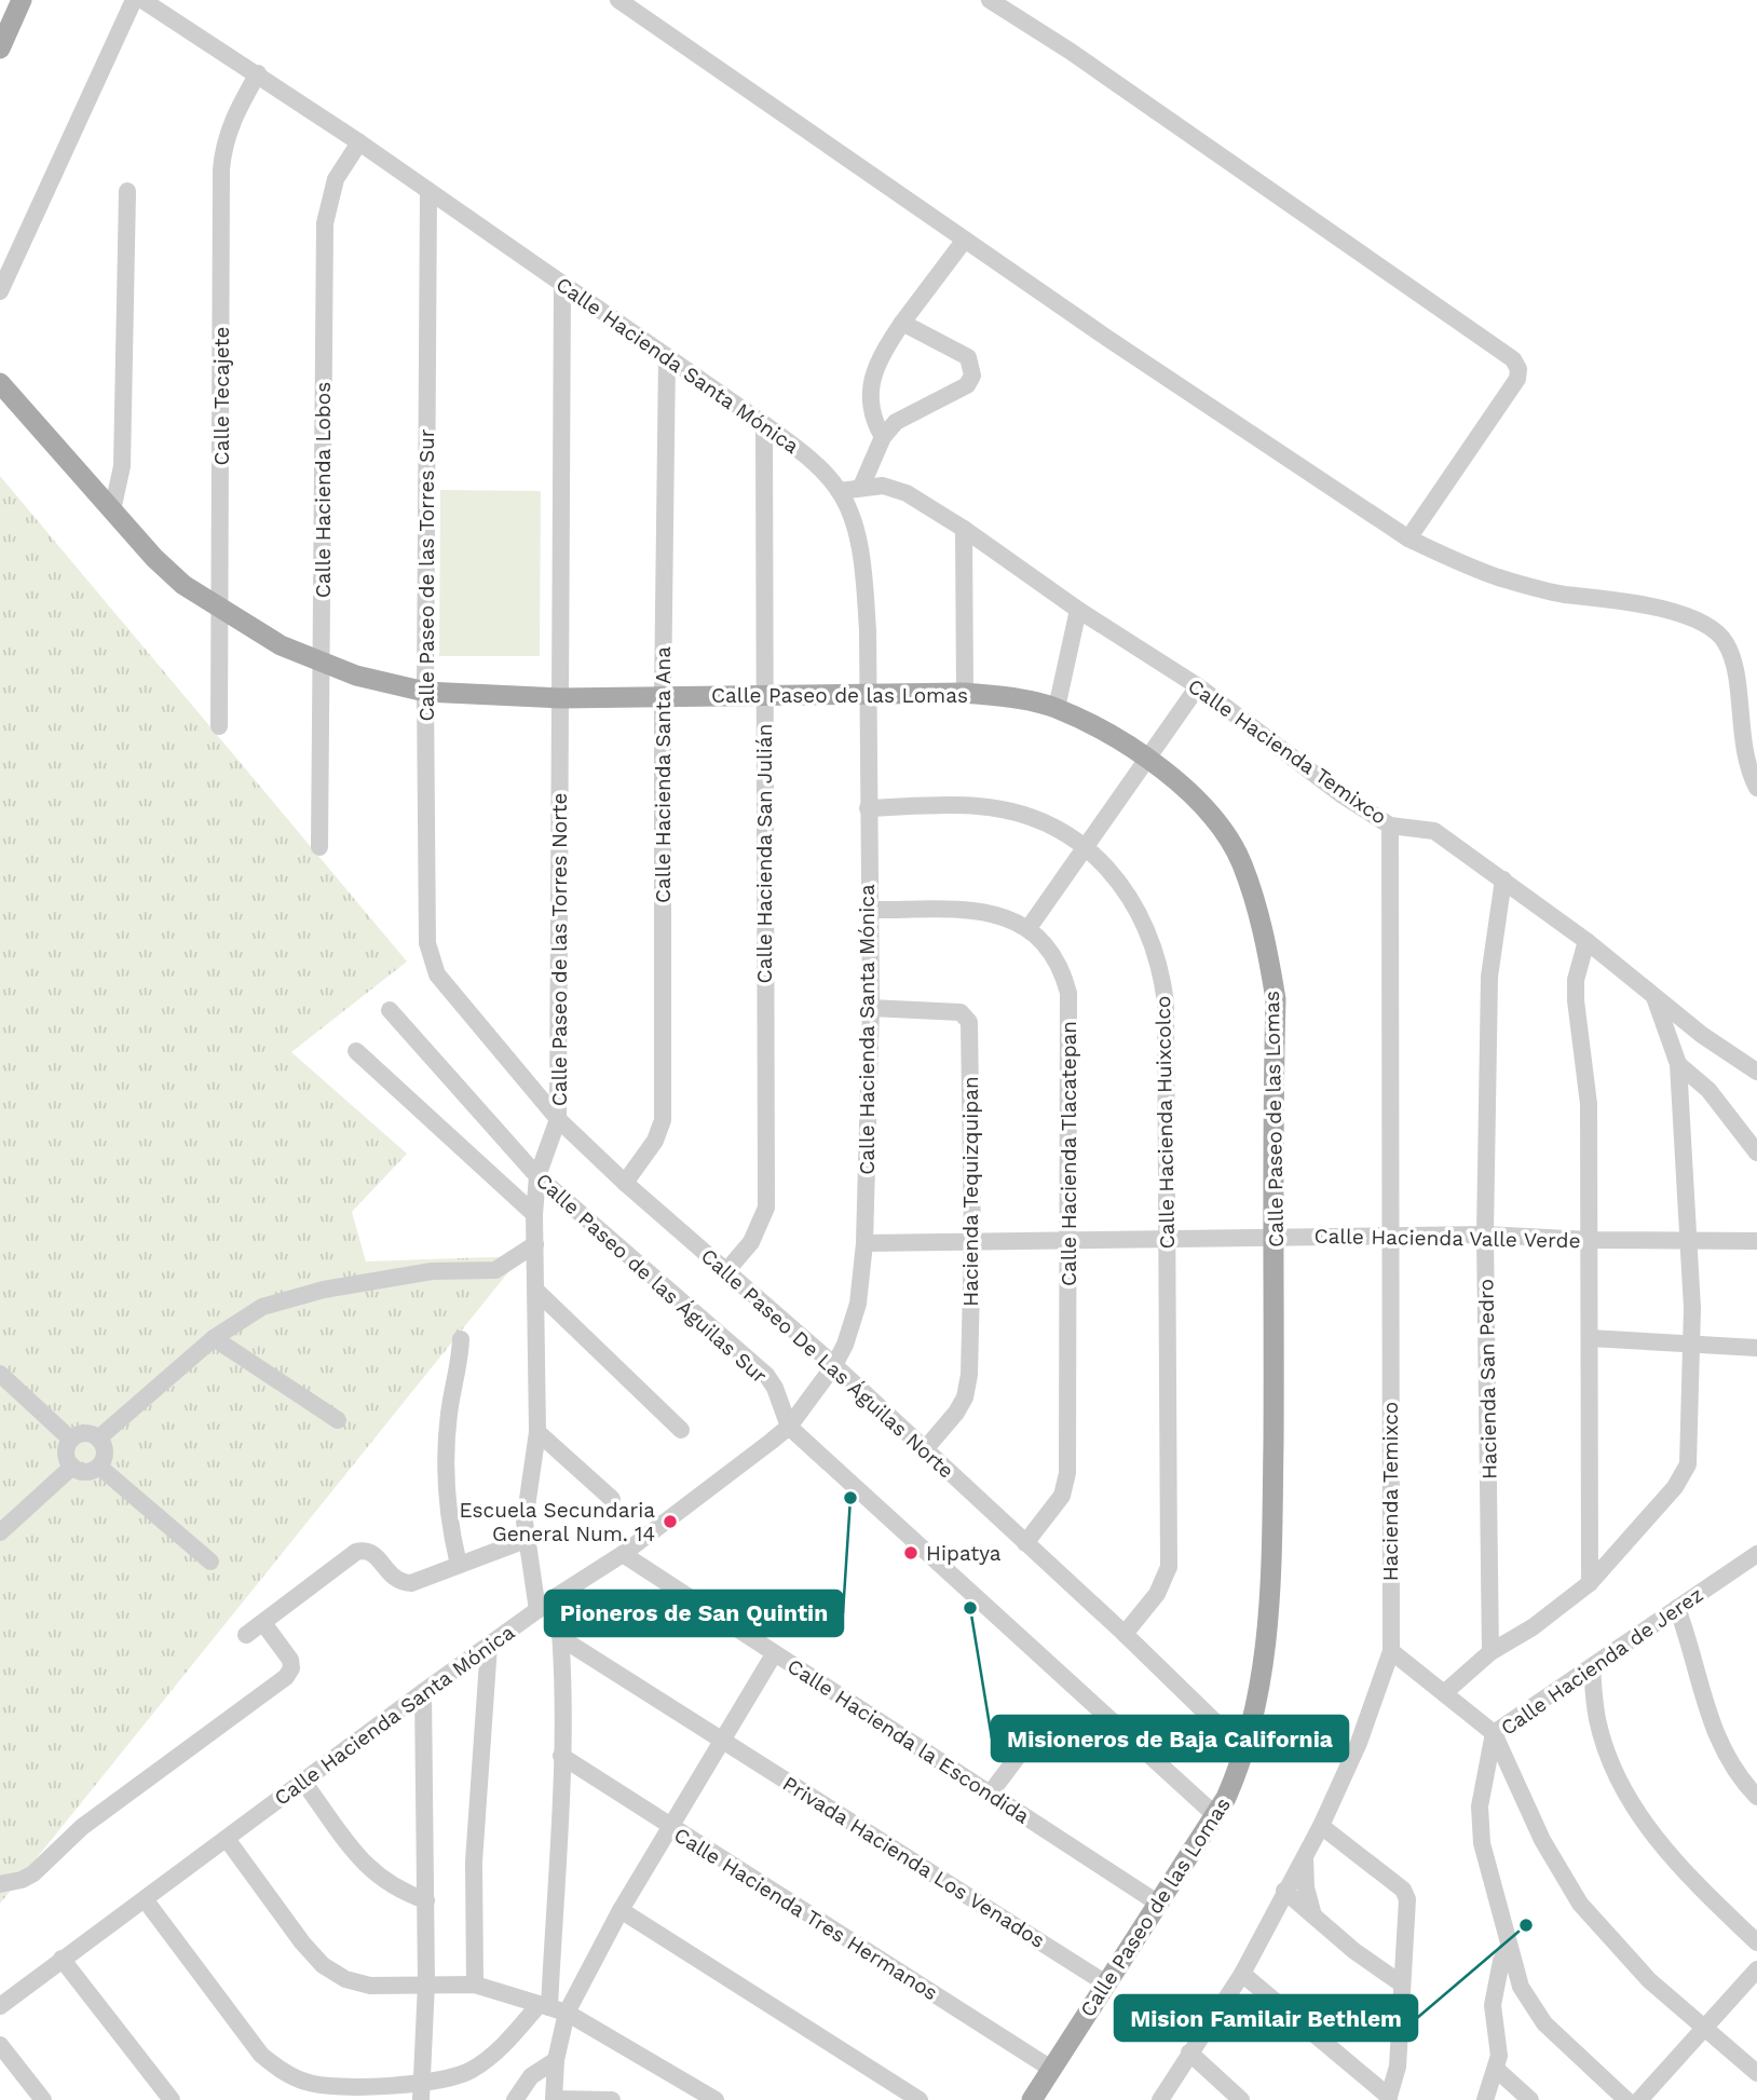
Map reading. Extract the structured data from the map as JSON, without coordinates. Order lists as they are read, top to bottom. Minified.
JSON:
{"streets":{"main road":["Calle Paseo de las Lomas"],"street":["Calle Hacienda Santa Mónica","Calle Tecajete","Calle Hacienda Lobos","Calle Paseo de las Torres Sur","Calle Hacienda Temixco","Calle Hacienda Santa Ana","Calle Hacienda San Julián","Calle Paseo de las Torres Norte","Calle Hacienda Huixcolco","Calle Hacienda Tlacatepan","Hacienda Tequizquipan","Calle Hacienda Valle Verde","Calle Paseo de las Águilas Sur","Calle Paseo De Las Águilas Norte","Hacienda San Pedro","Hacienda Temixco","Calle Hacienda de Jerez","Calle Hacienda la Escondida","Privada Hacienda Los Venados","Calle Hacienda Tres Hermanos"]},"crossings":[["Calle Hacienda Santa Mónica","Calle Tecajete"],["Calle Hacienda Santa Mónica","Calle Hacienda Lobos"],["Calle Hacienda Santa Mónica","Calle Paseo de las Torres Sur"],["Calle Hacienda Santa Mónica","Calle Paseo de las Lomas"],["Calle Hacienda Santa Mónica","Calle Hacienda Temixco"],["Calle Hacienda Santa Mónica","Calle Hacienda Santa Ana"],["Calle Hacienda Santa Mónica","Calle Hacienda San Julián"],["Calle Hacienda Santa Mónica","Calle Paseo de las Torres Norte"],["Calle Hacienda Santa Mónica","Calle Hacienda Huixcolco"],["Calle Hacienda Santa Mónica","Calle Hacienda Tlacatepan"],["Calle Hacienda Santa Mónica","Hacienda Tequizquipan"],["Calle Hacienda Santa Mónica","Calle Hacienda Valle Verde"],["Calle Hacienda Santa Mónica","Calle Paseo de las Águilas Sur"],["Calle Hacienda Santa Mónica","Calle Paseo De Las Águilas Norte"],["Calle Hacienda Santa Mónica","Calle Hacienda la Escondida"],["Calle Tecajete","Calle Paseo de las Lomas"],["Calle Hacienda Lobos","Calle Paseo de las Lomas"],["Calle Paseo de las Torres Sur","Calle Paseo de las Lomas"],["Calle Paseo de las Torres Sur","Calle Paseo De Las Águilas Norte"],["Calle Paseo de las Lomas","Calle Hacienda Santa Ana"],["Calle Paseo de las Lomas","Calle Hacienda San Julián"],["Calle Paseo de las Lomas","Calle Paseo de las Torres Norte"],["Calle Paseo de las Lomas","Calle Hacienda Valle Verde"],["Calle Paseo de las Lomas","Calle Paseo de las Águilas Sur"],["Calle Paseo de las Lomas","Calle Paseo De Las Águilas Norte"],["Calle Paseo de las Lomas","Calle Hacienda la Escondida"],["Calle Paseo de las Lomas","Privada Hacienda Los Venados"],["Calle Paseo de las Lomas","Calle Hacienda Tres Hermanos"],["Calle Hacienda Temixco","Hacienda San Pedro"],["Calle Hacienda Temixco","Hacienda Temixco"],["Calle Hacienda Santa Ana","Calle Paseo De Las Águilas Norte"],["Calle Hacienda San Julián","Calle Paseo De Las Águilas Norte"],["Calle Paseo de las Torres Norte","Calle Paseo de las Águilas Sur"],["Calle Paseo de las Torres Norte","Calle Paseo De Las Águilas Norte"],["Calle Hacienda Huixcolco","Calle Hacienda Valle Verde"],["Calle Hacienda Huixcolco","Calle Paseo De Las Águilas Norte"],["Calle Hacienda Tlacatepan","Calle Hacienda Valle Verde"],["Calle Hacienda Tlacatepan","Calle Paseo De Las Águilas Norte"],["Hacienda Tequizquipan","Calle Hacienda Valle Verde"],["Hacienda Tequizquipan","Calle Paseo De Las Águilas Norte"],["Calle Hacienda Valle Verde","Hacienda San Pedro"],["Calle Hacienda Valle Verde","Hacienda Temixco"]],"places":["Pioneros de San Quintin","Escuela Secundaria General Num. 14","Hipatya","Misioneros de Baja California","Mision Familair Bethlem"]}
